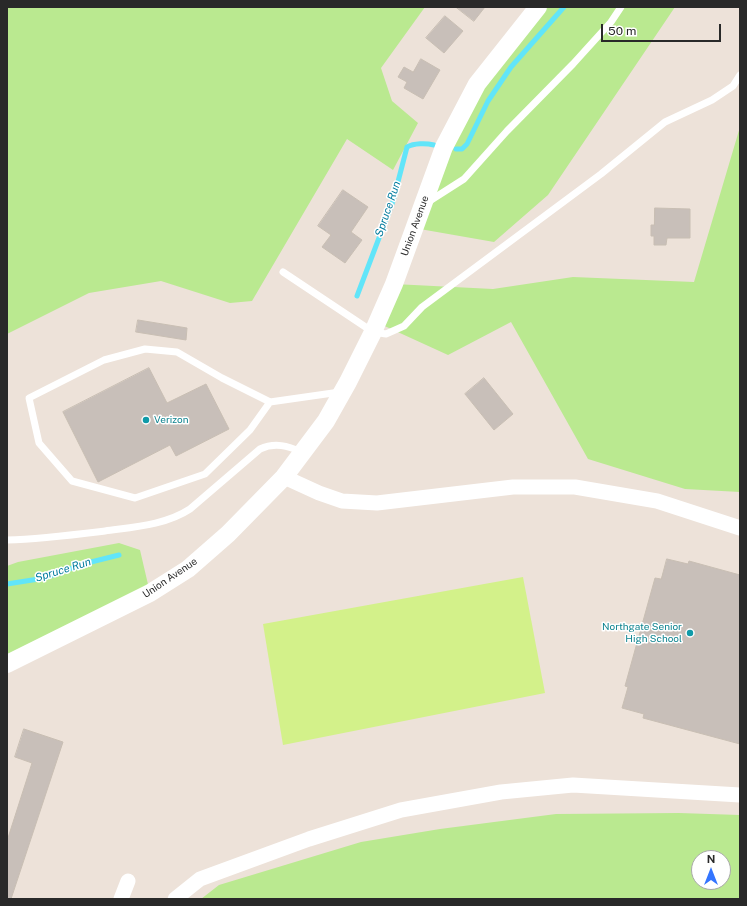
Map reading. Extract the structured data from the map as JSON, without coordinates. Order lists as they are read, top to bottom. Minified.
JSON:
{"streets":{"street":["Union Avenue"]},"water":["Spruce Run"],"places":["Verizon","Northgate Senior High School"],"scale_bar":"50 m","north":"top"}
